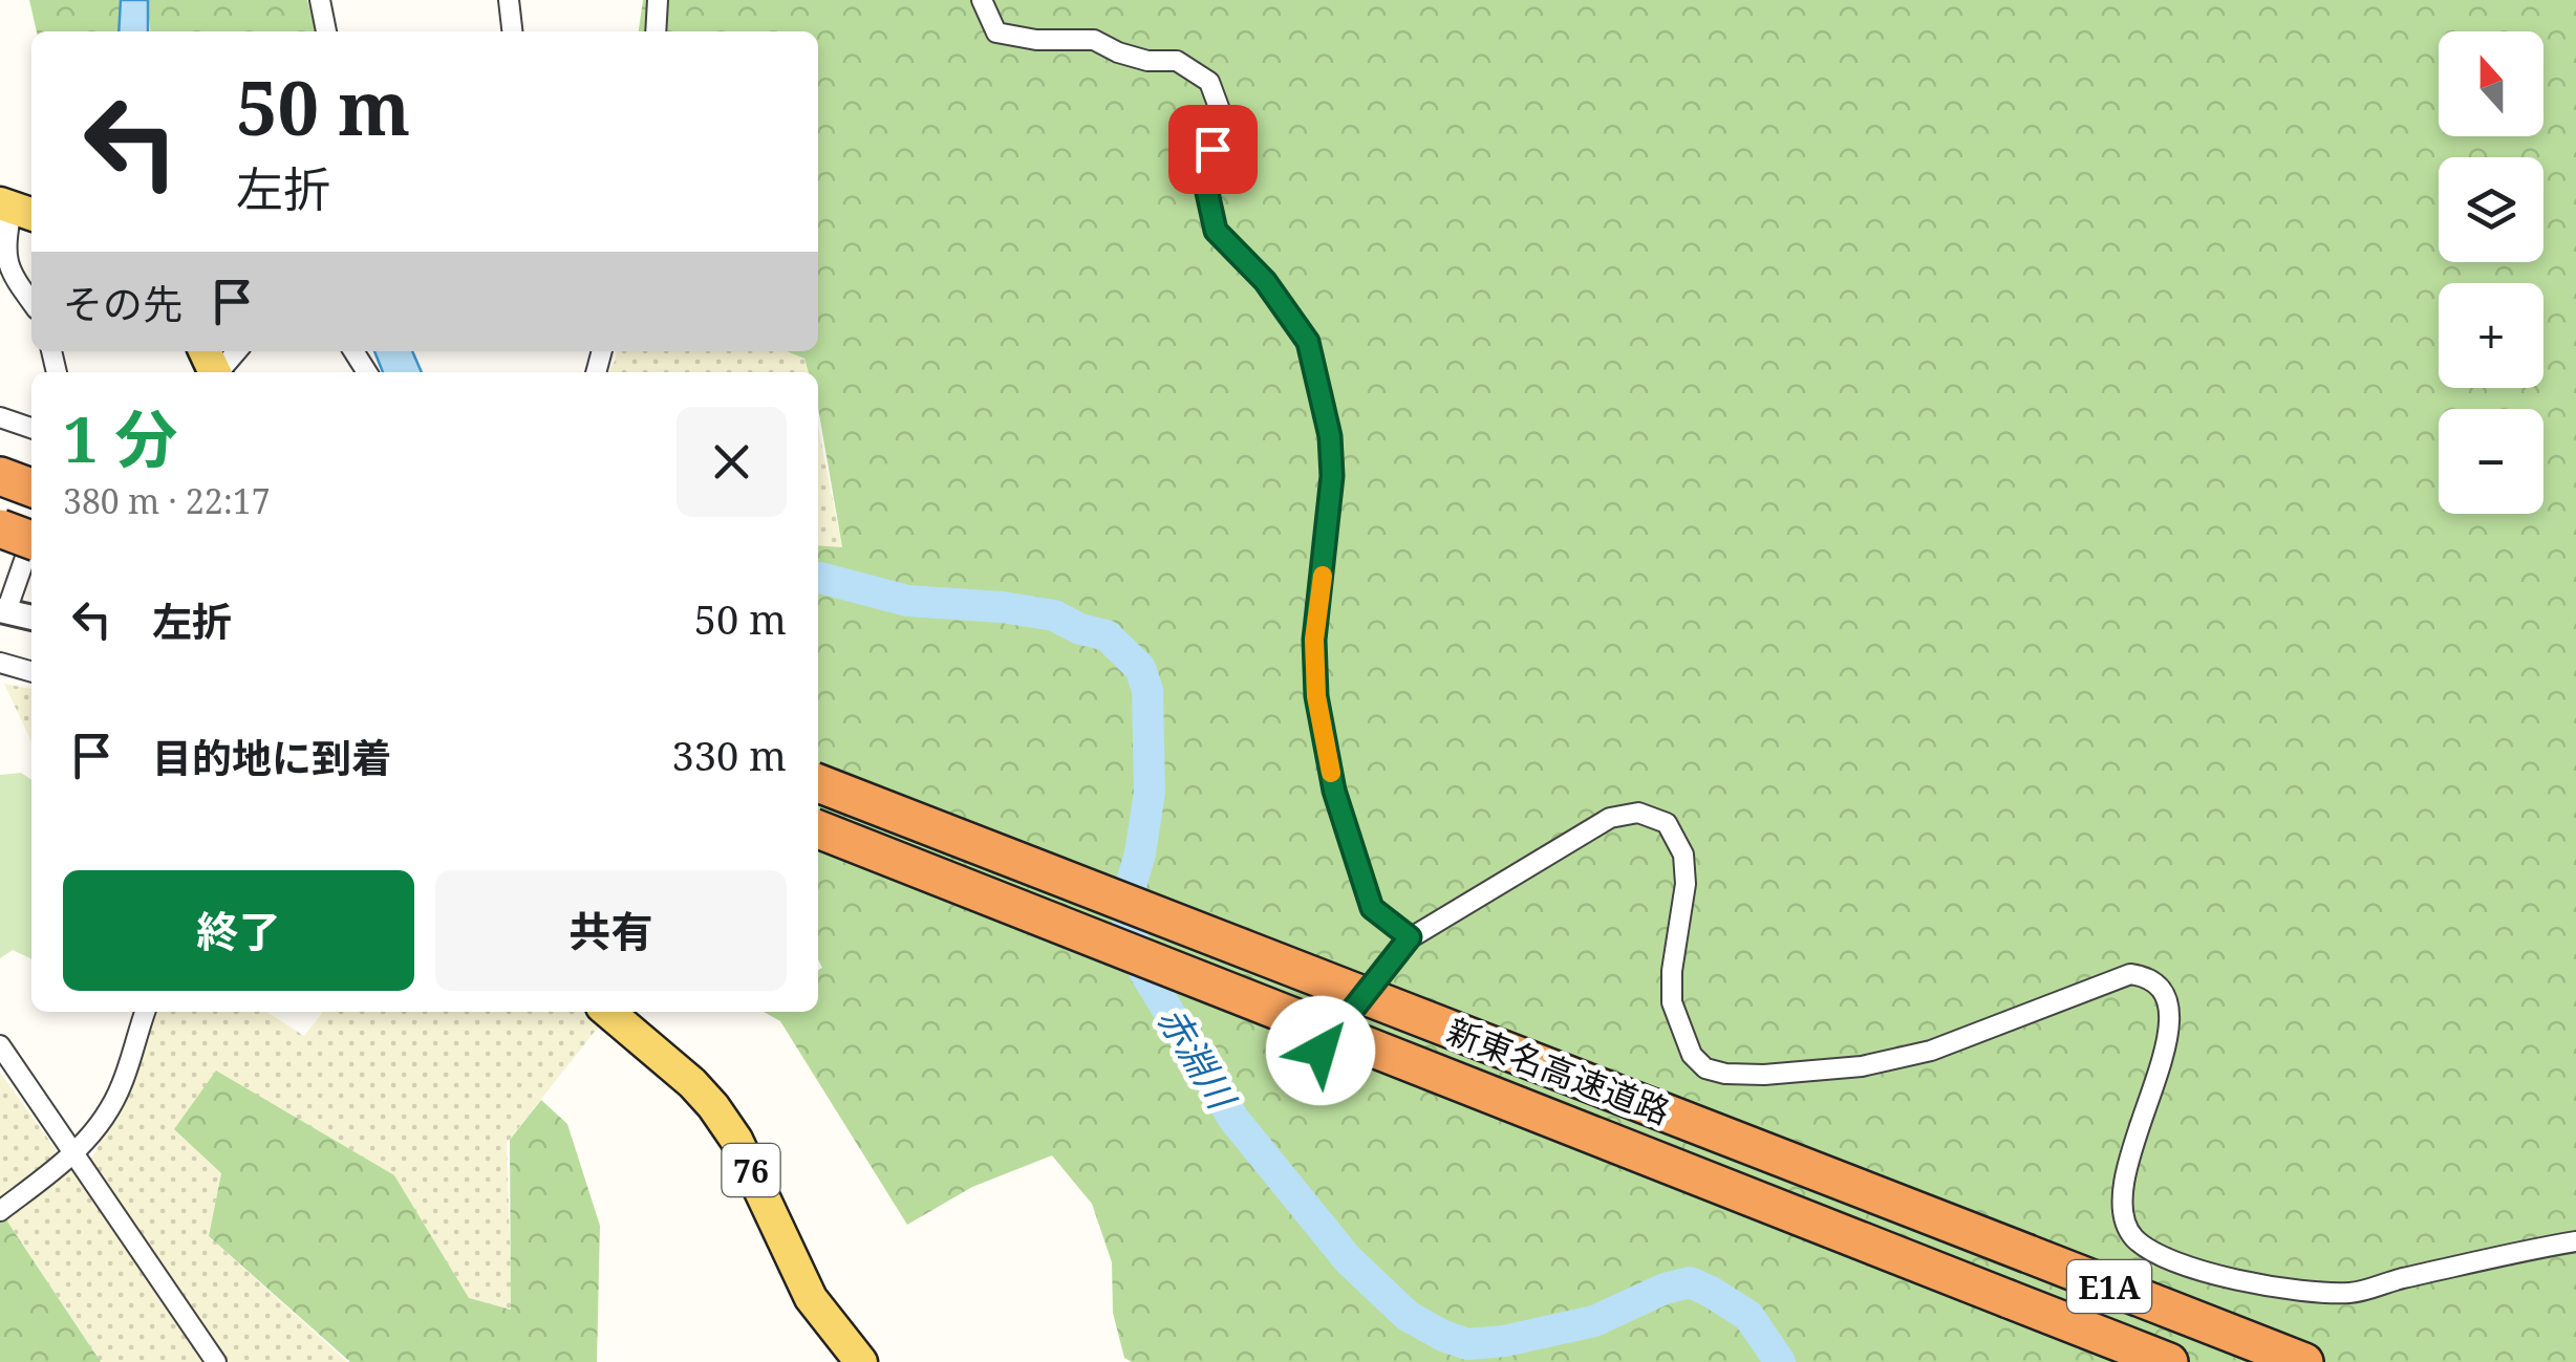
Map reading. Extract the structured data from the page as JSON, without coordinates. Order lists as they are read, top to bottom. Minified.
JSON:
{"streets":{"highway":["新東名高速道路","E1A"],"main road":["76"]},"water":["赤淵川"],"north":"top","page":{"map_buttons":["+","−"],"turn":["50 m","左折"],"then":"その先","heading":["1 分","380 m · 22:17"],"list":[{"name":"左折","value":"50 m"},{"name":"目的地に到着","value":"330 m"}],"buttons":["終了","共有"]}}
